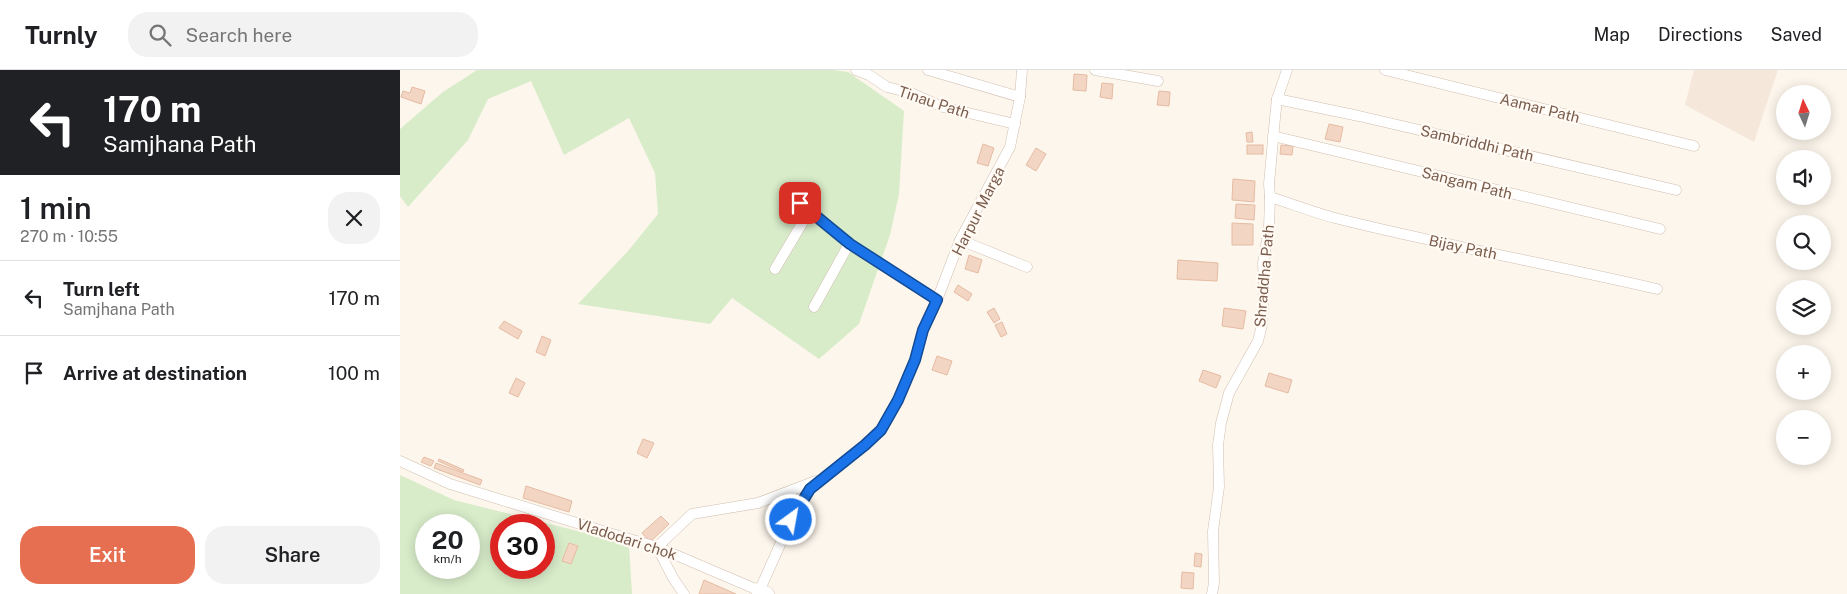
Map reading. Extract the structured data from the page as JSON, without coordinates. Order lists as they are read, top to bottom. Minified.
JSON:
{"streets":{"street":["Tinau Path","Aamar Path","Sambriddhi Path","Sangam Path","Harpur Marga","Bijay Path","Shraddha Path","Vladodari chok"]},"crossings":[["Tinau Path","Harpur Marga"],["Sambriddhi Path","Shraddha Path"],["Sangam Path","Shraddha Path"],["Harpur Marga","Vladodari chok"],["Bijay Path","Shraddha Path"]],"north":"top","page":{"header":"Turnly","search":"Search here","nav":["Map","Directions","Saved"],"turn":["170 m","Samjhana Path"],"map_buttons":["+","−"],"heading":["1 min","270 m · 10:55"],"list":[{"name":"Turn left","note":"Samjhana Path","value":"170 m"},{"name":"Arrive at destination","value":"100 m"}],"speed":"20 km/h","limit":"30","buttons":["Exit","Share"]}}
